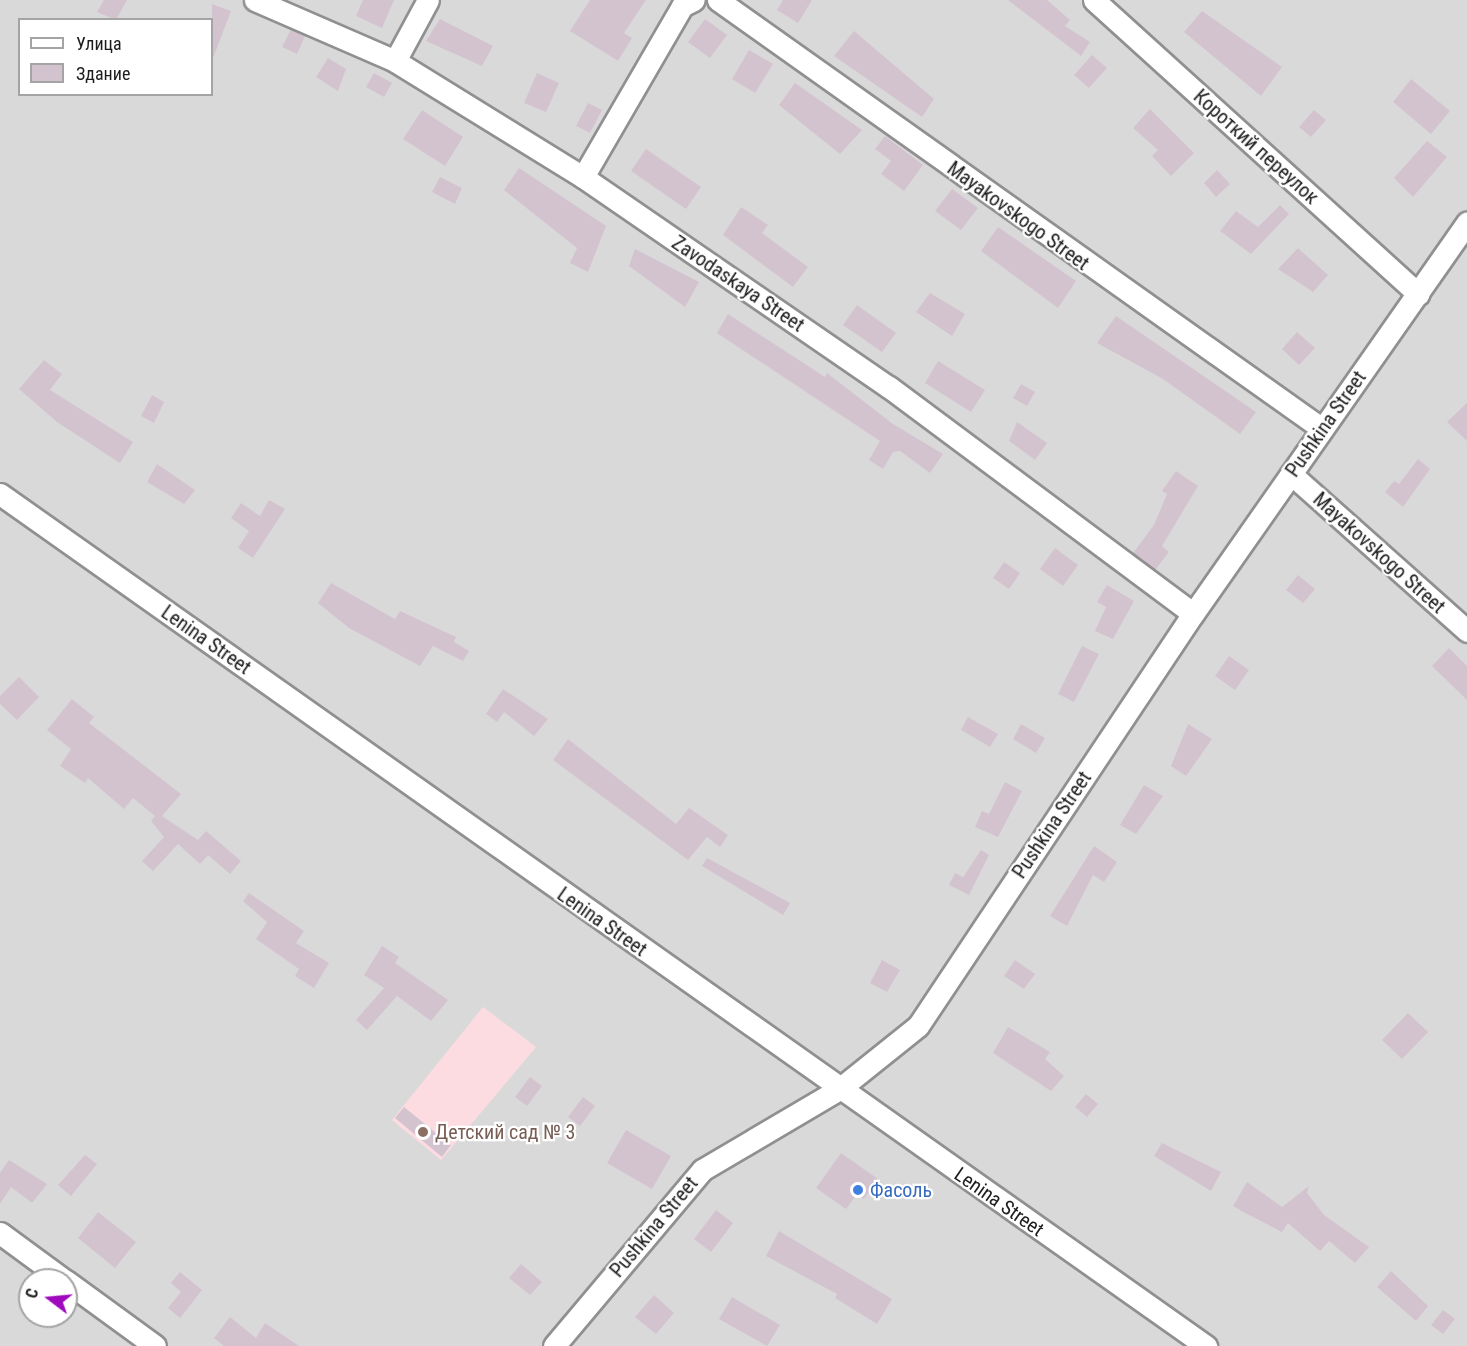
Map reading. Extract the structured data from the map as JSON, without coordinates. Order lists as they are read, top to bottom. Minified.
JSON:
{"streets":{"street":["Короткий переулок","Mayakovskogo Street","Zavodaskaya Street","Pushkina Street","Lenina Street"]},"crossings":[["Короткий переулок","Pushkina Street"],["Mayakovskogo Street","Pushkina Street"],["Zavodaskaya Street","Pushkina Street"],["Pushkina Street","Lenina Street"]],"places":["Детский сад № 3","Фасоль"],"legend":["Улица","Здание"],"north":"left"}
